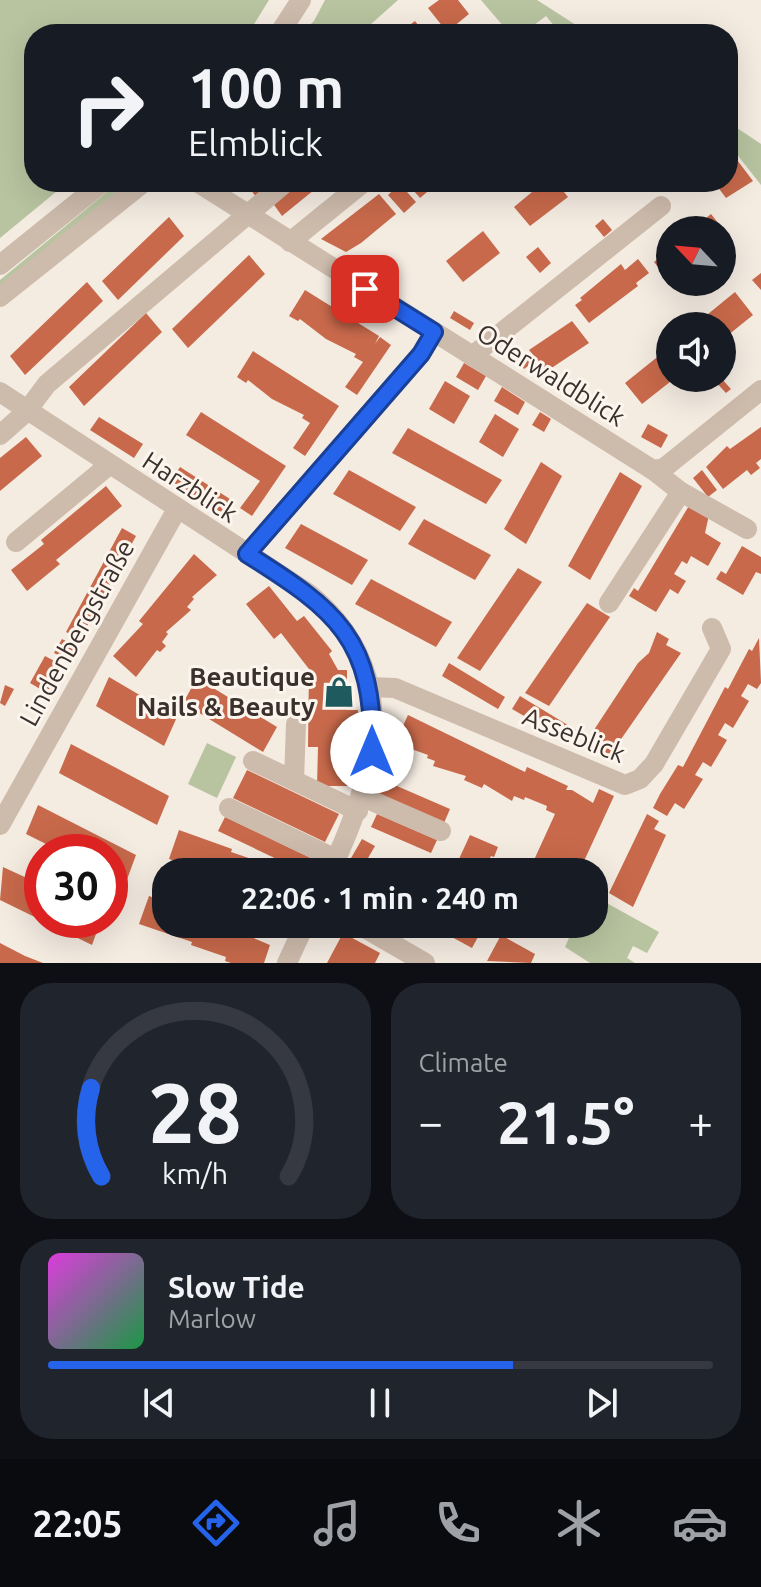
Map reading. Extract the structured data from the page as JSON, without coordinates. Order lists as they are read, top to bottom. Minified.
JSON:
{"streets":{"street":["Oderwaldblick","Harzblick","Lindenbergstraße","Asseblick"]},"crossings":[["Harzblick","Lindenbergstraße"],["Harzblick","Asseblick"]],"places":{"shop":["Beautique Nails & Beauty"]},"north":"top left","page":{"turn":["100 m","Elmblick"],"limit":"30","trip":"22:06 · 1 min · 240 m","tile":"Climate","heat":["−","21.5°","+"],"song":["Slow Tide","Marlow"],"tabs":"22:05","gauge":["28","km/h"]}}
